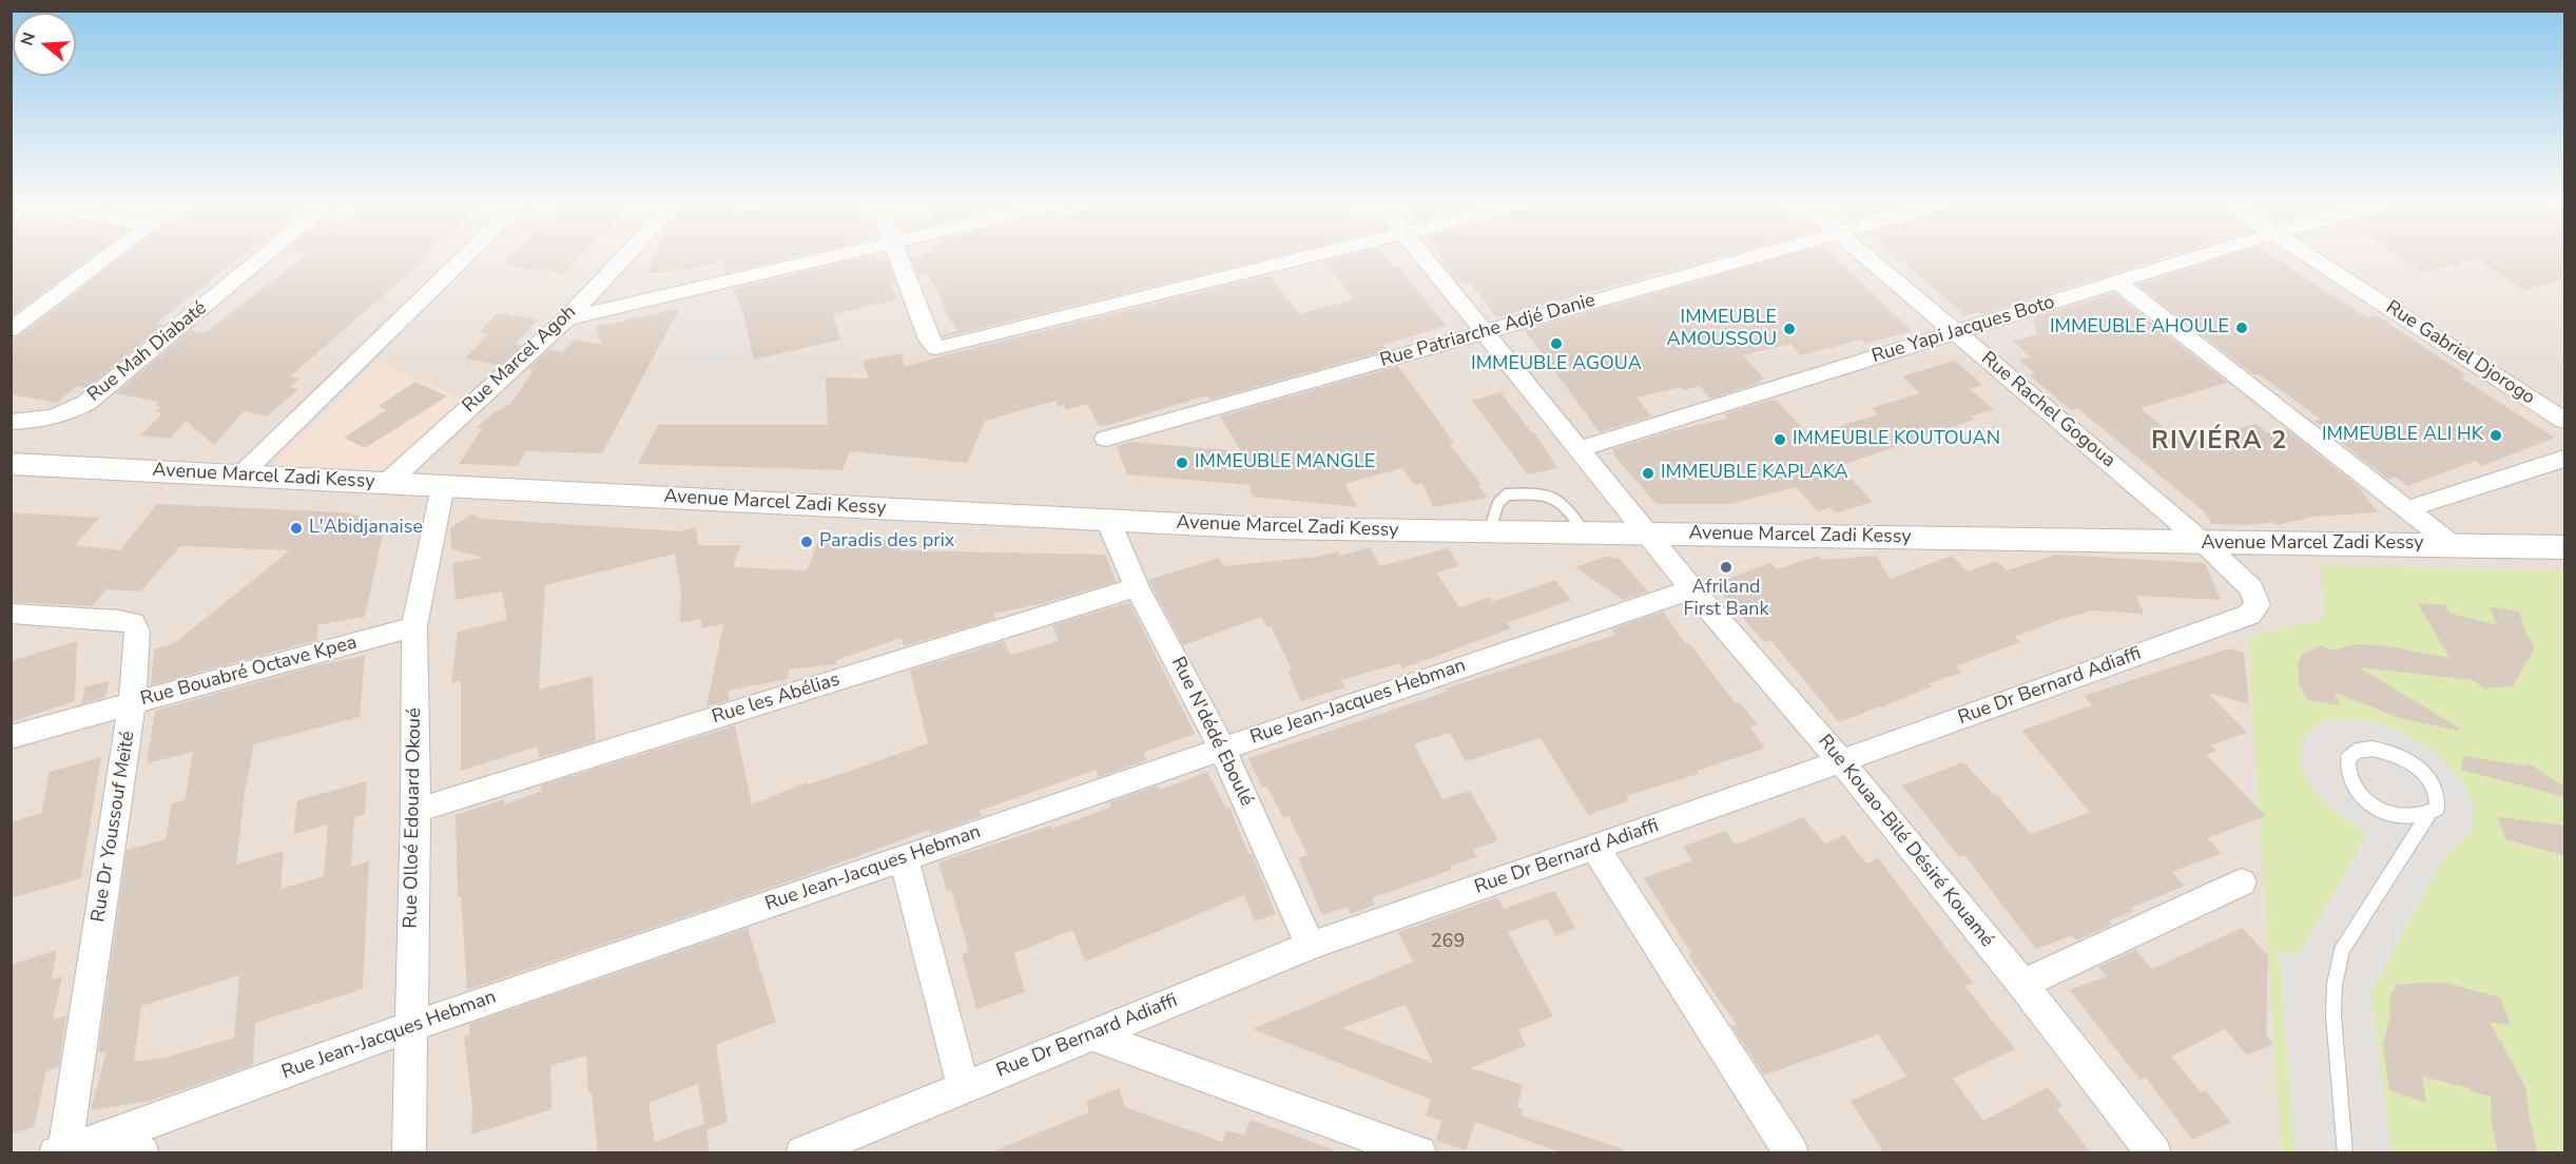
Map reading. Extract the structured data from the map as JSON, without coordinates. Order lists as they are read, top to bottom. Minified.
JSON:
{"streets":{"street":["Rue Yapi Jacques Boto","Rue Patriarche Adjé Danie","Rue Mah Diabaté","Rue Gabriel Djorogo","Rue Marcel Agoh","Rue Rachel Gogoua","Avenue Marcel Zadi Kessy","Rue Bouabré Octave Kpea","Rue Dr Bernard Adiaffi","Rue les Abélias","Rue Jean-Jacques Hebman","Rue N'dédé Eboulé","Rue Olloé Edouard Okoué","Rue Dr Youssouf Meïté","Rue Kouao-Bilé Désiré Kouamé"]},"crossings":[["Rue Yapi Jacques Boto","Rue Rachel Gogoua"],["Rue Yapi Jacques Boto","Rue Kouao-Bilé Désiré Kouamé"],["Rue Patriarche Adjé Danie","Rue Kouao-Bilé Désiré Kouamé"],["Rue Marcel Agoh","Avenue Marcel Zadi Kessy"],["Rue Rachel Gogoua","Avenue Marcel Zadi Kessy"],["Rue Rachel Gogoua","Rue Dr Bernard Adiaffi"],["Avenue Marcel Zadi Kessy","Rue Dr Bernard Adiaffi"],["Avenue Marcel Zadi Kessy","Rue N'dédé Eboulé"],["Avenue Marcel Zadi Kessy","Rue Olloé Edouard Okoué"],["Avenue Marcel Zadi Kessy","Rue Kouao-Bilé Désiré Kouamé"],["Rue Bouabré Octave Kpea","Rue Olloé Edouard Okoué"],["Rue Bouabré Octave Kpea","Rue Dr Youssouf Meïté"],["Rue Dr Bernard Adiaffi","Rue N'dédé Eboulé"],["Rue Dr Bernard Adiaffi","Rue Kouao-Bilé Désiré Kouamé"],["Rue les Abélias","Rue N'dédé Eboulé"],["Rue les Abélias","Rue Olloé Edouard Okoué"],["Rue Jean-Jacques Hebman","Rue N'dédé Eboulé"],["Rue Jean-Jacques Hebman","Rue Olloé Edouard Okoué"],["Rue Jean-Jacques Hebman","Rue Dr Youssouf Meïté"],["Rue Jean-Jacques Hebman","Rue Kouao-Bilé Désiré Kouamé"]],"districts":["RIVIÉRA 2"],"places":["IMMEUBLE AHOULE","IMMEUBLE AMOUSSOU","IMMEUBLE AGOUA","IMMEUBLE ALI HK","IMMEUBLE KOUTOUAN","IMMEUBLE MANGLE","IMMEUBLE KAPLAKA","L'Abidjanaise","Paradis des prix","Afriland First Bank"],"house_numbers":["269"],"north":"left"}
